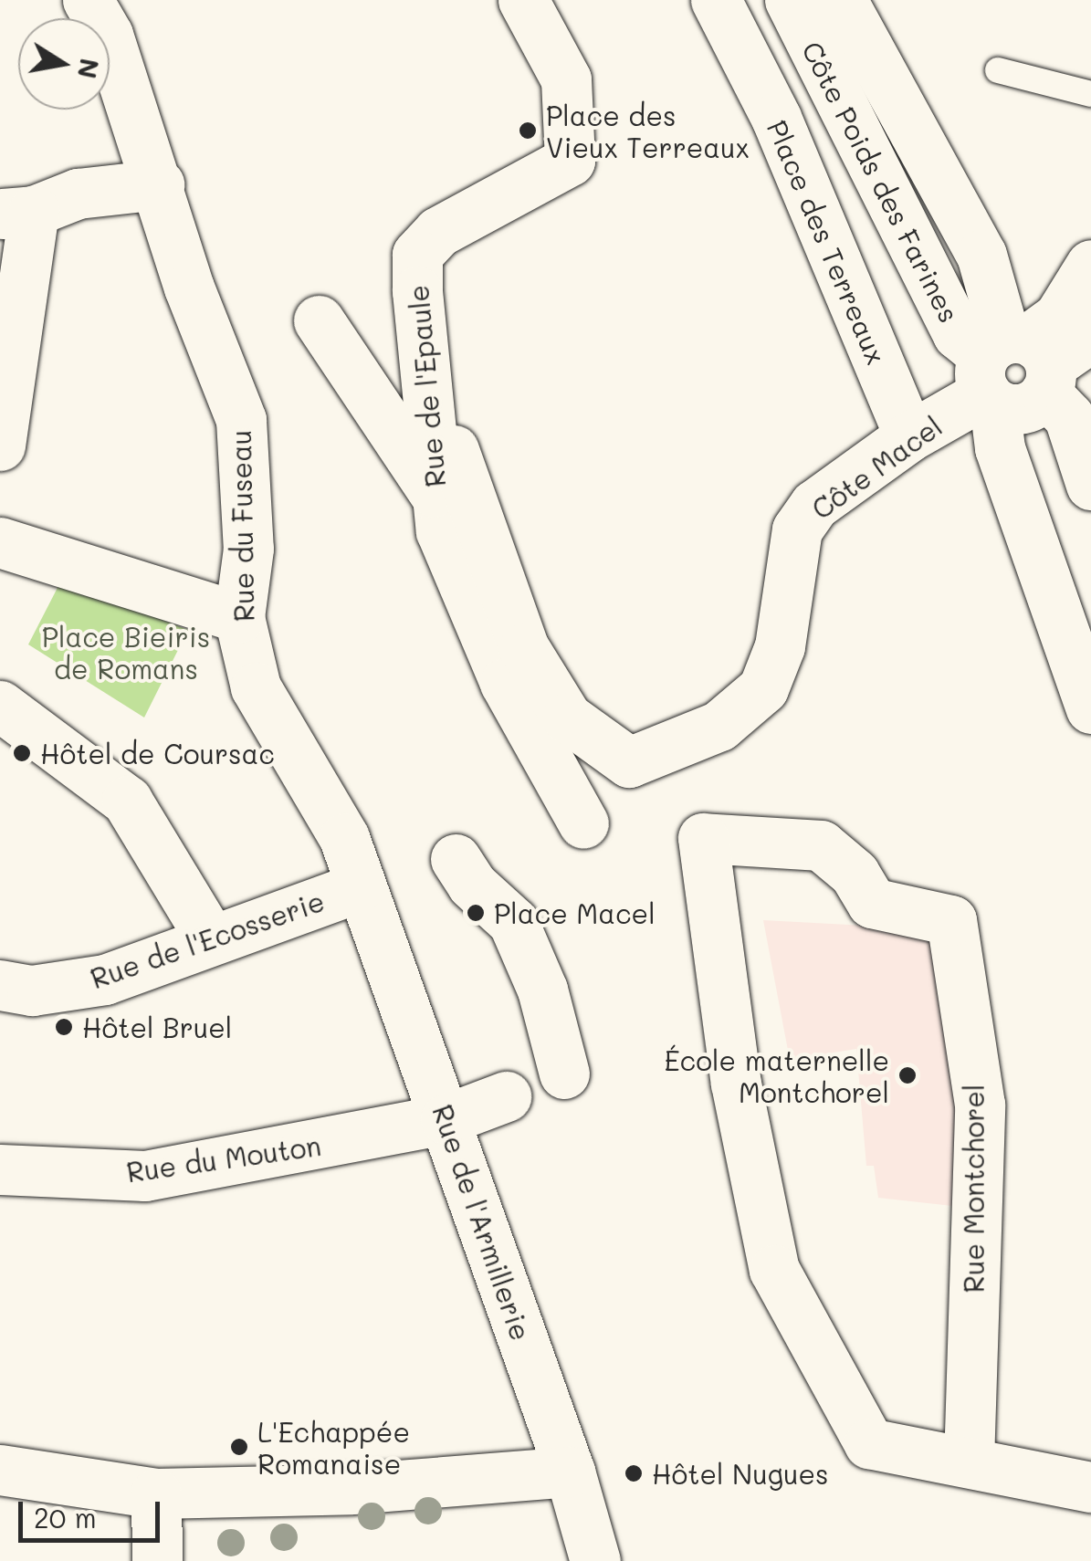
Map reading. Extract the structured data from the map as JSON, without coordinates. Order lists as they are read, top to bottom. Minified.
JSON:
{"streets":{"street":["Côte Poids des Farines","Place des Terreaux","Rue de l'Epaule","Côte Macel","Rue du Fuseau","Rue de l'Ecosserie","Rue du Mouton","Rue Montchorel","Rue de l'Armillerie"]},"crossings":[["Côte Poids des Farines","Côte Macel"],["Place des Terreaux","Côte Macel"],["Rue de l'Epaule","Côte Macel"],["Rue du Fuseau","Rue de l'Ecosserie"],["Rue du Fuseau","Rue de l'Armillerie"],["Rue de l'Ecosserie","Rue de l'Armillerie"],["Rue du Mouton","Rue de l'Armillerie"]],"parks":["Place Bieiris de Romans"],"places":["Place des Vieux Terreaux","Hôtel de Coursac","Place Macel","Hôtel Bruel","École maternelle Montchorel","L'Echappée Romanaise","Hôtel Nugues"],"scale_bar":"20 m","north":"right"}
